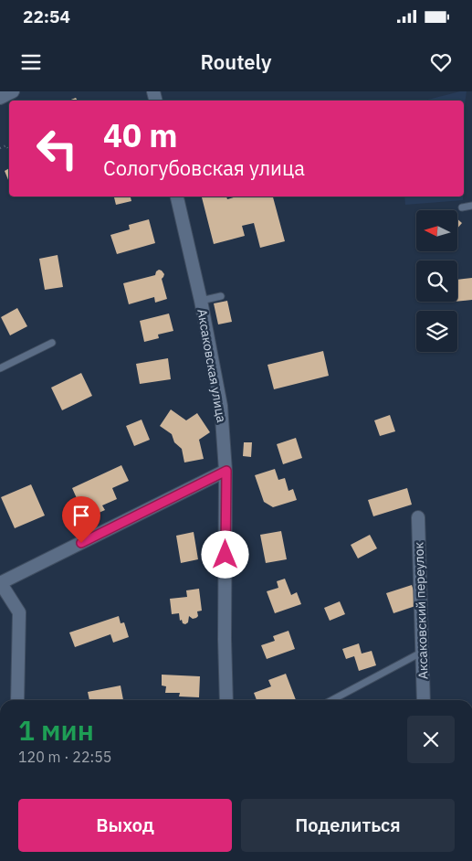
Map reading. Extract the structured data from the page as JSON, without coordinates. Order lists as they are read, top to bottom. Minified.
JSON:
{"streets":{"street":["Аксаковская улица","Аксаковский переулок"]},"north":"left","page":{"status":"22:54","header":"Routely","turn":["40 m","Сологубовская улица"],"heading":["1 мин","120 m · 22:55"],"buttons":["Выход","Поделиться"]}}
